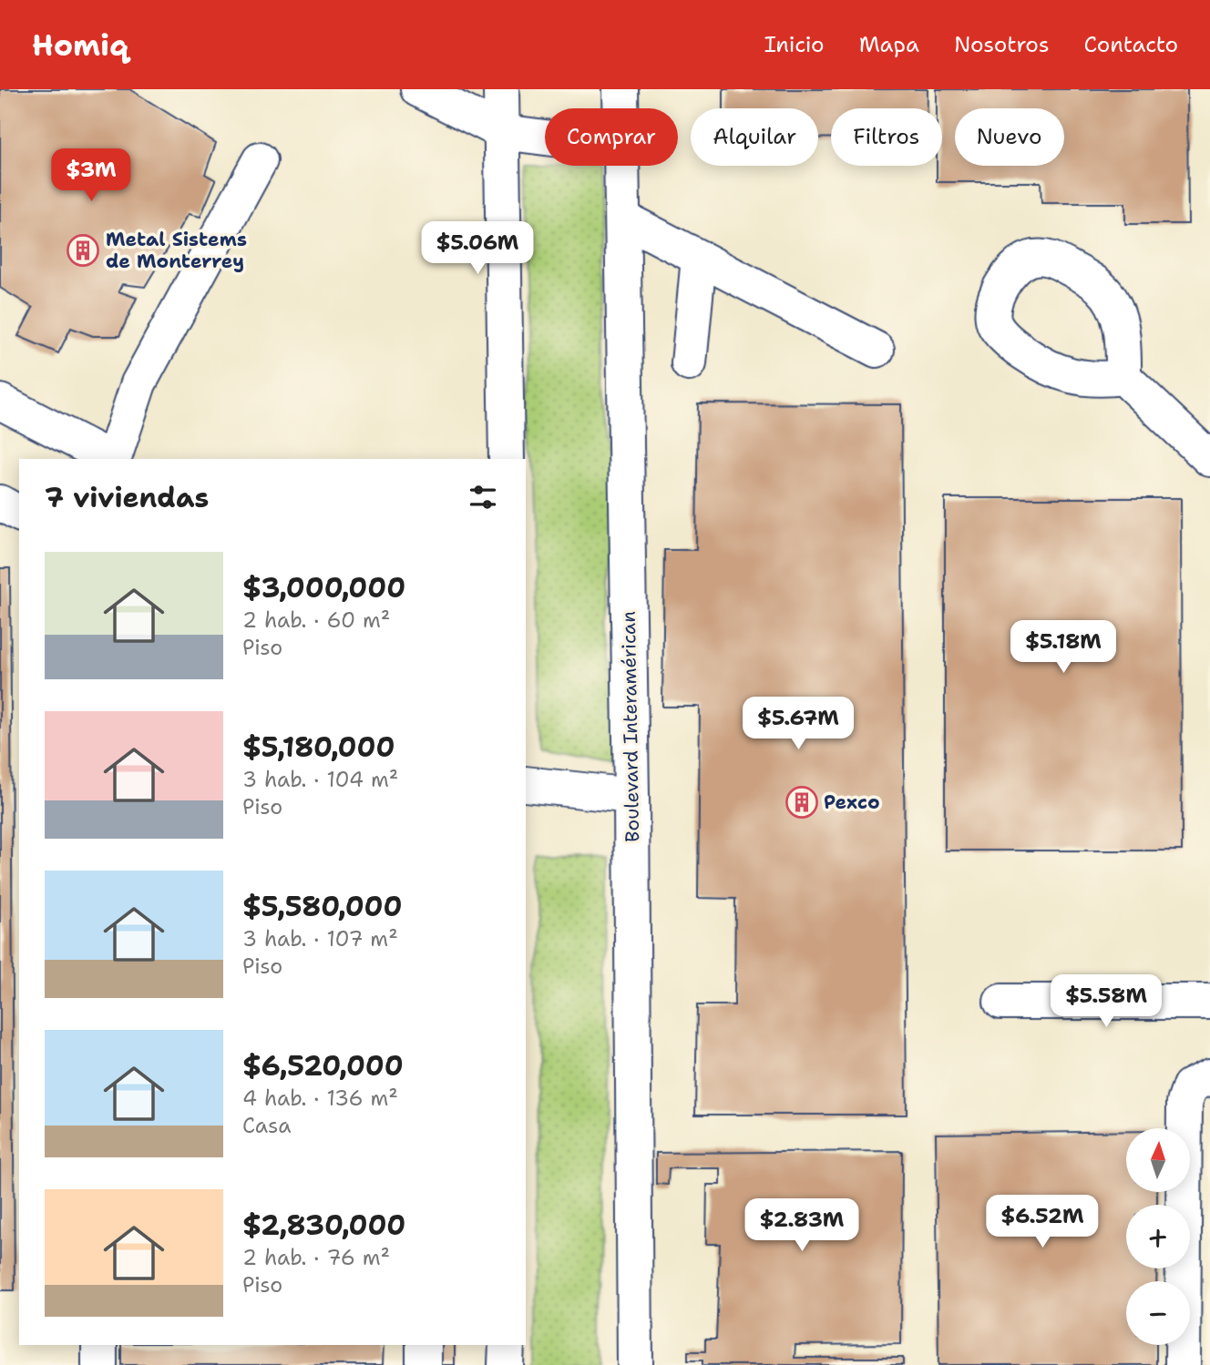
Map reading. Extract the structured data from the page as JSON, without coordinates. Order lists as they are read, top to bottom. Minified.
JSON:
{"streets":{"street":["Boulevard Interamérican"]},"places":{"building":["Metal Sistems de Monterrey","Pexco"]},"north":"top","page":{"header":"Homiq","nav":["Inicio","Mapa","Nosotros","Contacto"],"chip":["Comprar","Alquilar","Filtros","Nuevo"],"price":["$3M","$5.06M","$5.18M","$5.67M","$5.58M","$6.52M","$2.83M"],"heading":"7 viviendas","list":[{"name":"$3,000,000","note":"2 hab. · 60 m² · Piso"},{"name":"$5,180,000","note":"3 hab. · 104 m² · Piso"},{"name":"$5,580,000","note":"3 hab. · 107 m² · Piso"},{"name":"$6,520,000","note":"4 hab. · 136 m² · Casa"},{"name":"$2,830,000","note":"2 hab. · 76 m² · Piso"}],"map_buttons":["+","−"]}}
